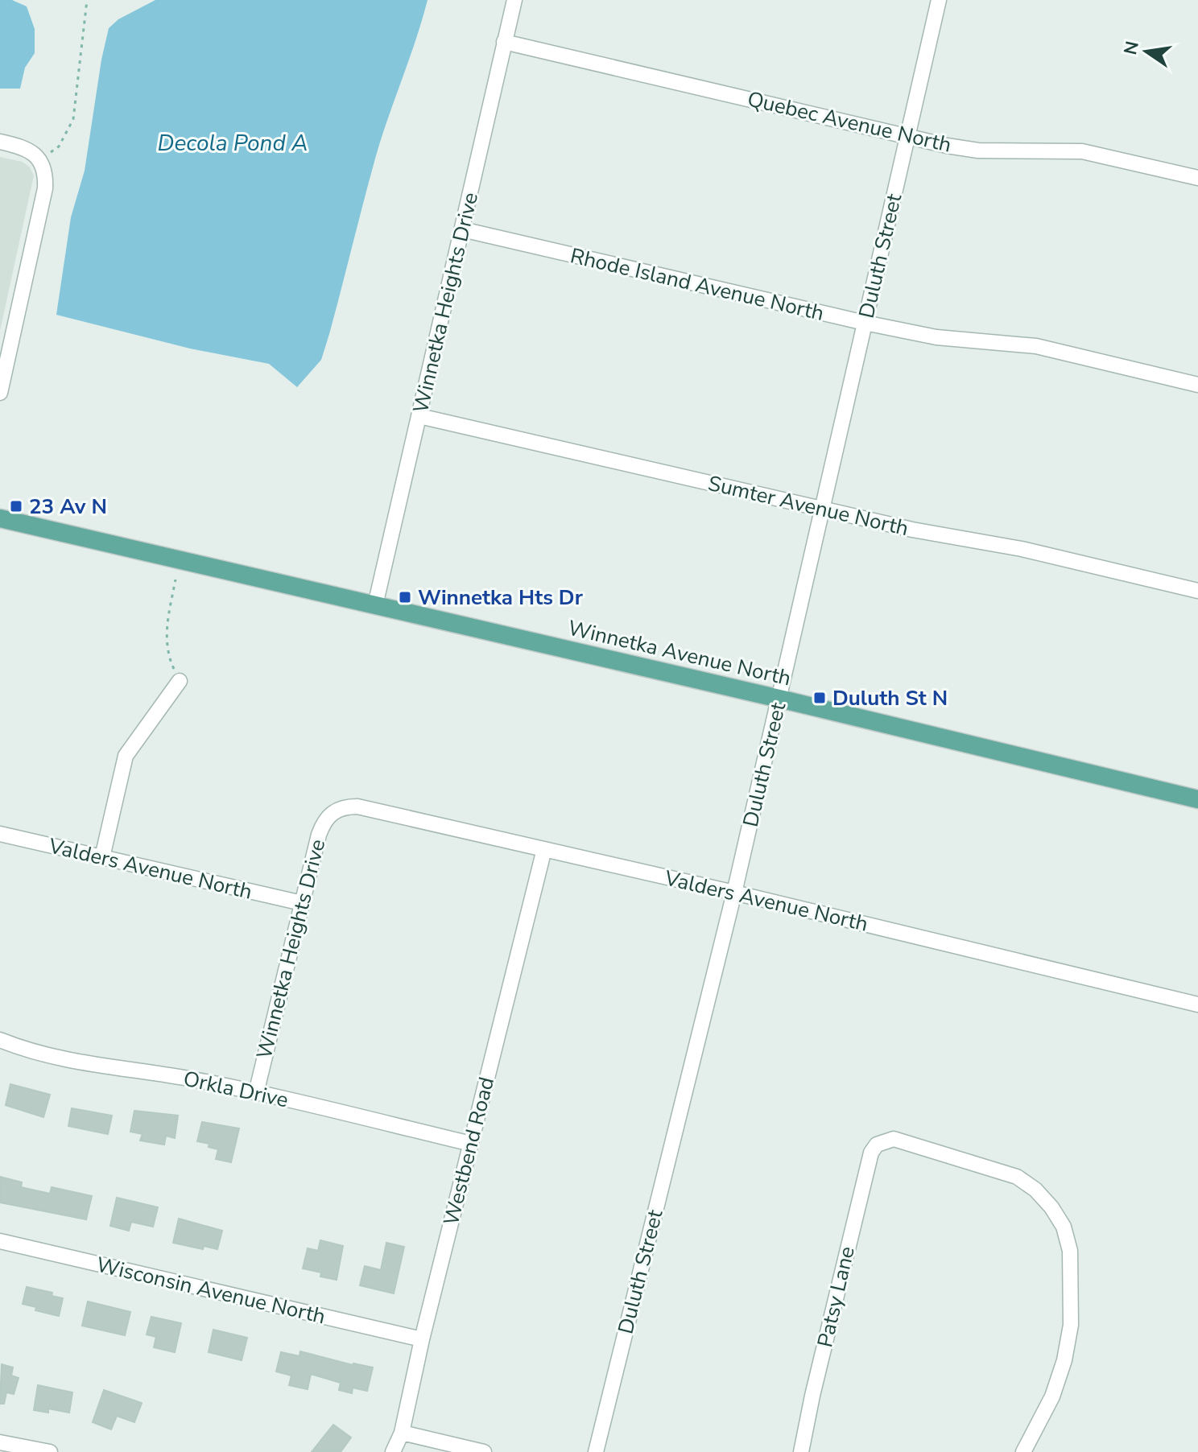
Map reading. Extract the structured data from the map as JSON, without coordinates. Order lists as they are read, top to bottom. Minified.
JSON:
{"streets":{"main road":["Winnetka Avenue North"],"street":["Quebec Avenue North","Duluth Street","Rhode Island Avenue North","Winnetka Heights Drive","Sumter Avenue North","Valders Avenue North","Orkla Drive","Westbend Road","Wisconsin Avenue North","Patsy Lane"]},"crossings":[["Quebec Avenue North","Duluth Street"],["Quebec Avenue North","Winnetka Heights Drive"],["Duluth Street","Rhode Island Avenue North"],["Duluth Street","Sumter Avenue North"],["Duluth Street","Winnetka Avenue North"],["Duluth Street","Valders Avenue North"],["Rhode Island Avenue North","Winnetka Heights Drive"],["Winnetka Heights Drive","Sumter Avenue North"],["Winnetka Heights Drive","Winnetka Avenue North"],["Winnetka Heights Drive","Valders Avenue North"],["Winnetka Heights Drive","Orkla Drive"],["Valders Avenue North","Westbend Road"],["Orkla Drive","Westbend Road"],["Westbend Road","Wisconsin Avenue North"]],"water":["Decola Pond A"],"places":{"transit":["23 Av N","Winnetka Hts Dr","Duluth St N"]},"north":"left"}
